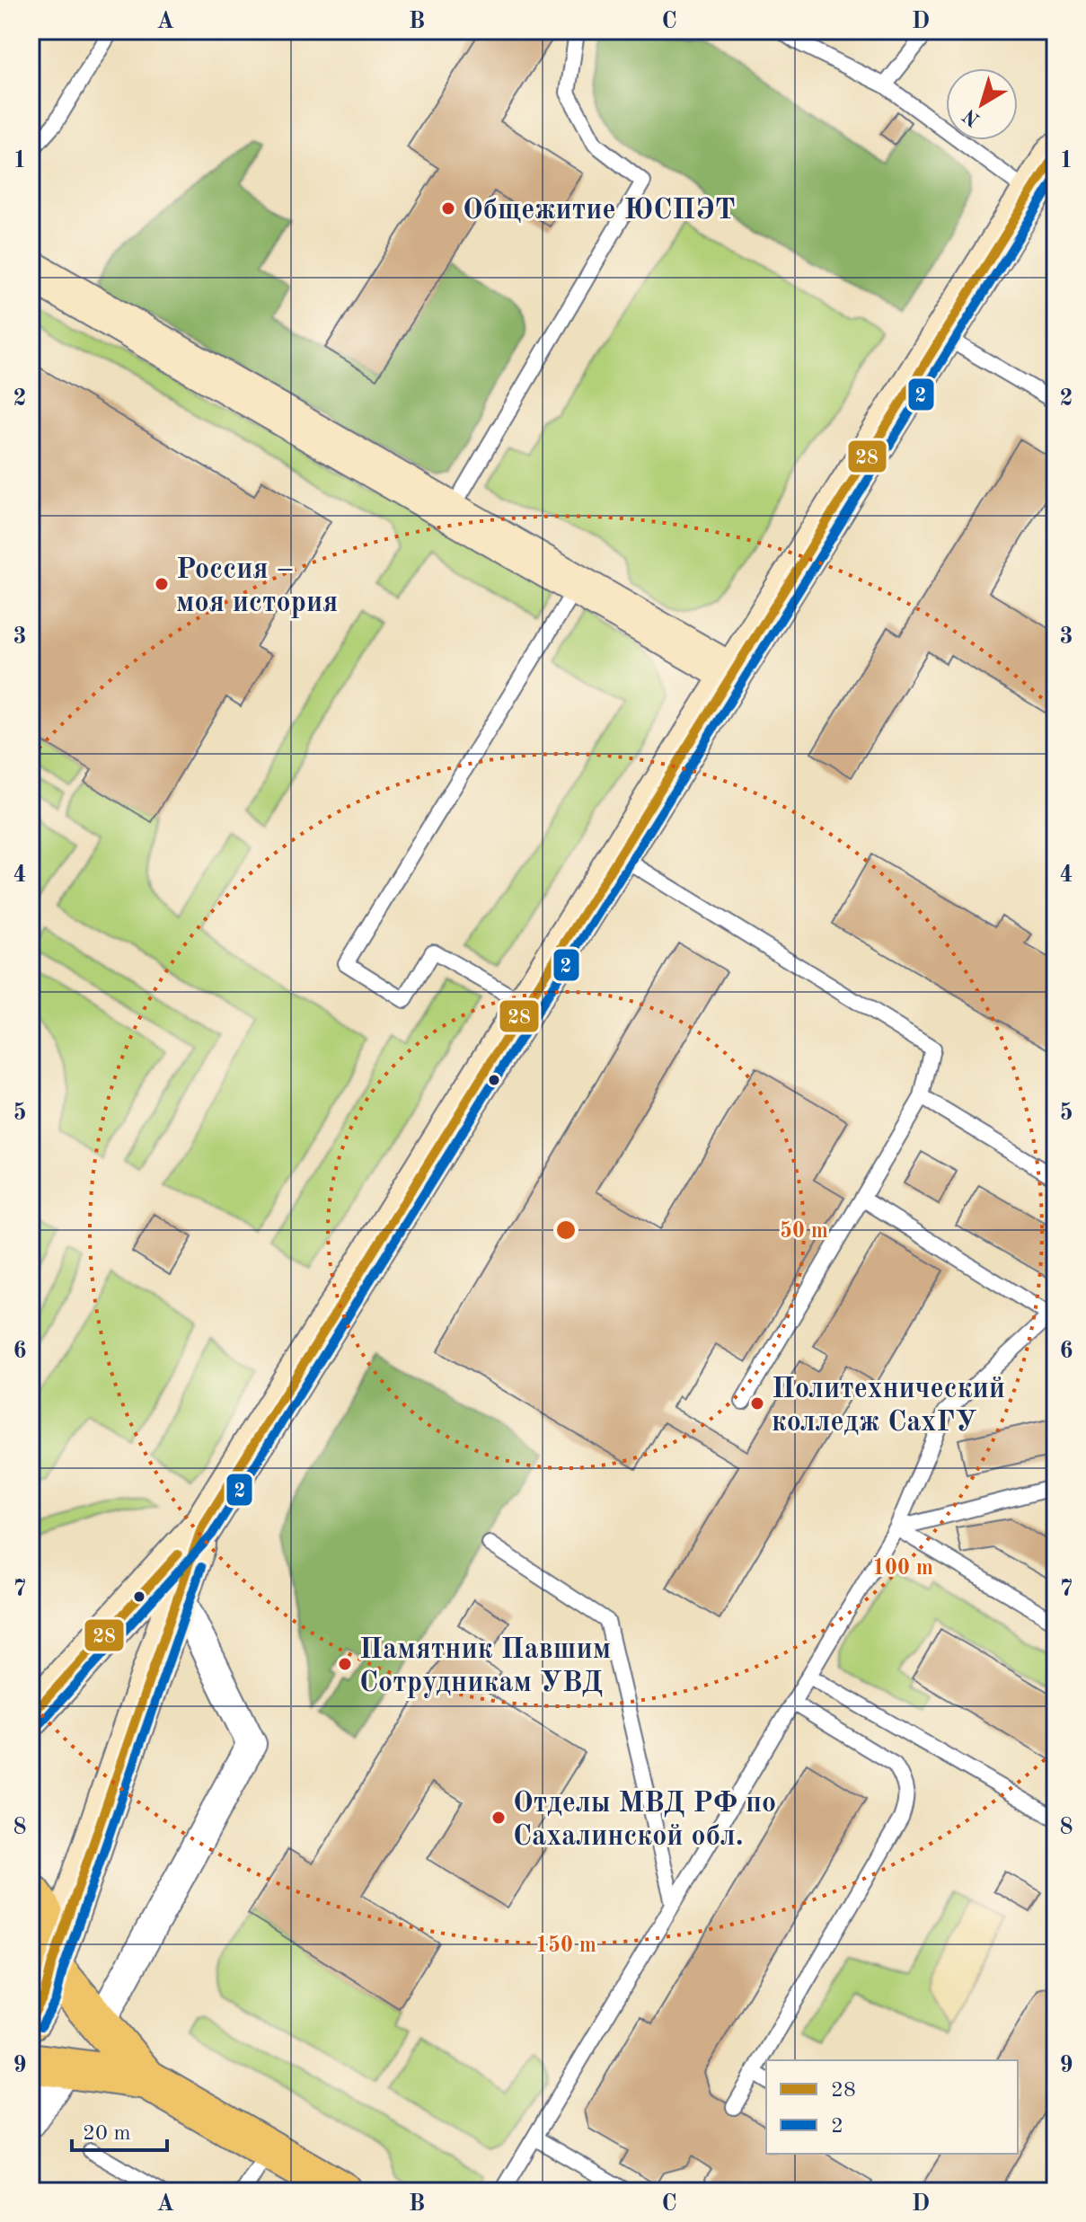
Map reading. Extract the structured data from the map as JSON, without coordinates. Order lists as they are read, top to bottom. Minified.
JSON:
{"places":["Общежитие ЮСПЭТ","Россия – моя история","Политехнический колледж СахГУ","Памятник Павшим Сотрудникам УВД","Отделы МВД РФ по Сахалинской обл."],"lines":["transit line 28","transit line 2"],"legend":["28","2"],"scale_bar":"20 m","north":"bottom left","grid":{"columns":["A","B","C","D"],"rows":["1","2","3","4","5","6","7","8","9"]},"rings":["50 m","100 m","150 m"]}
